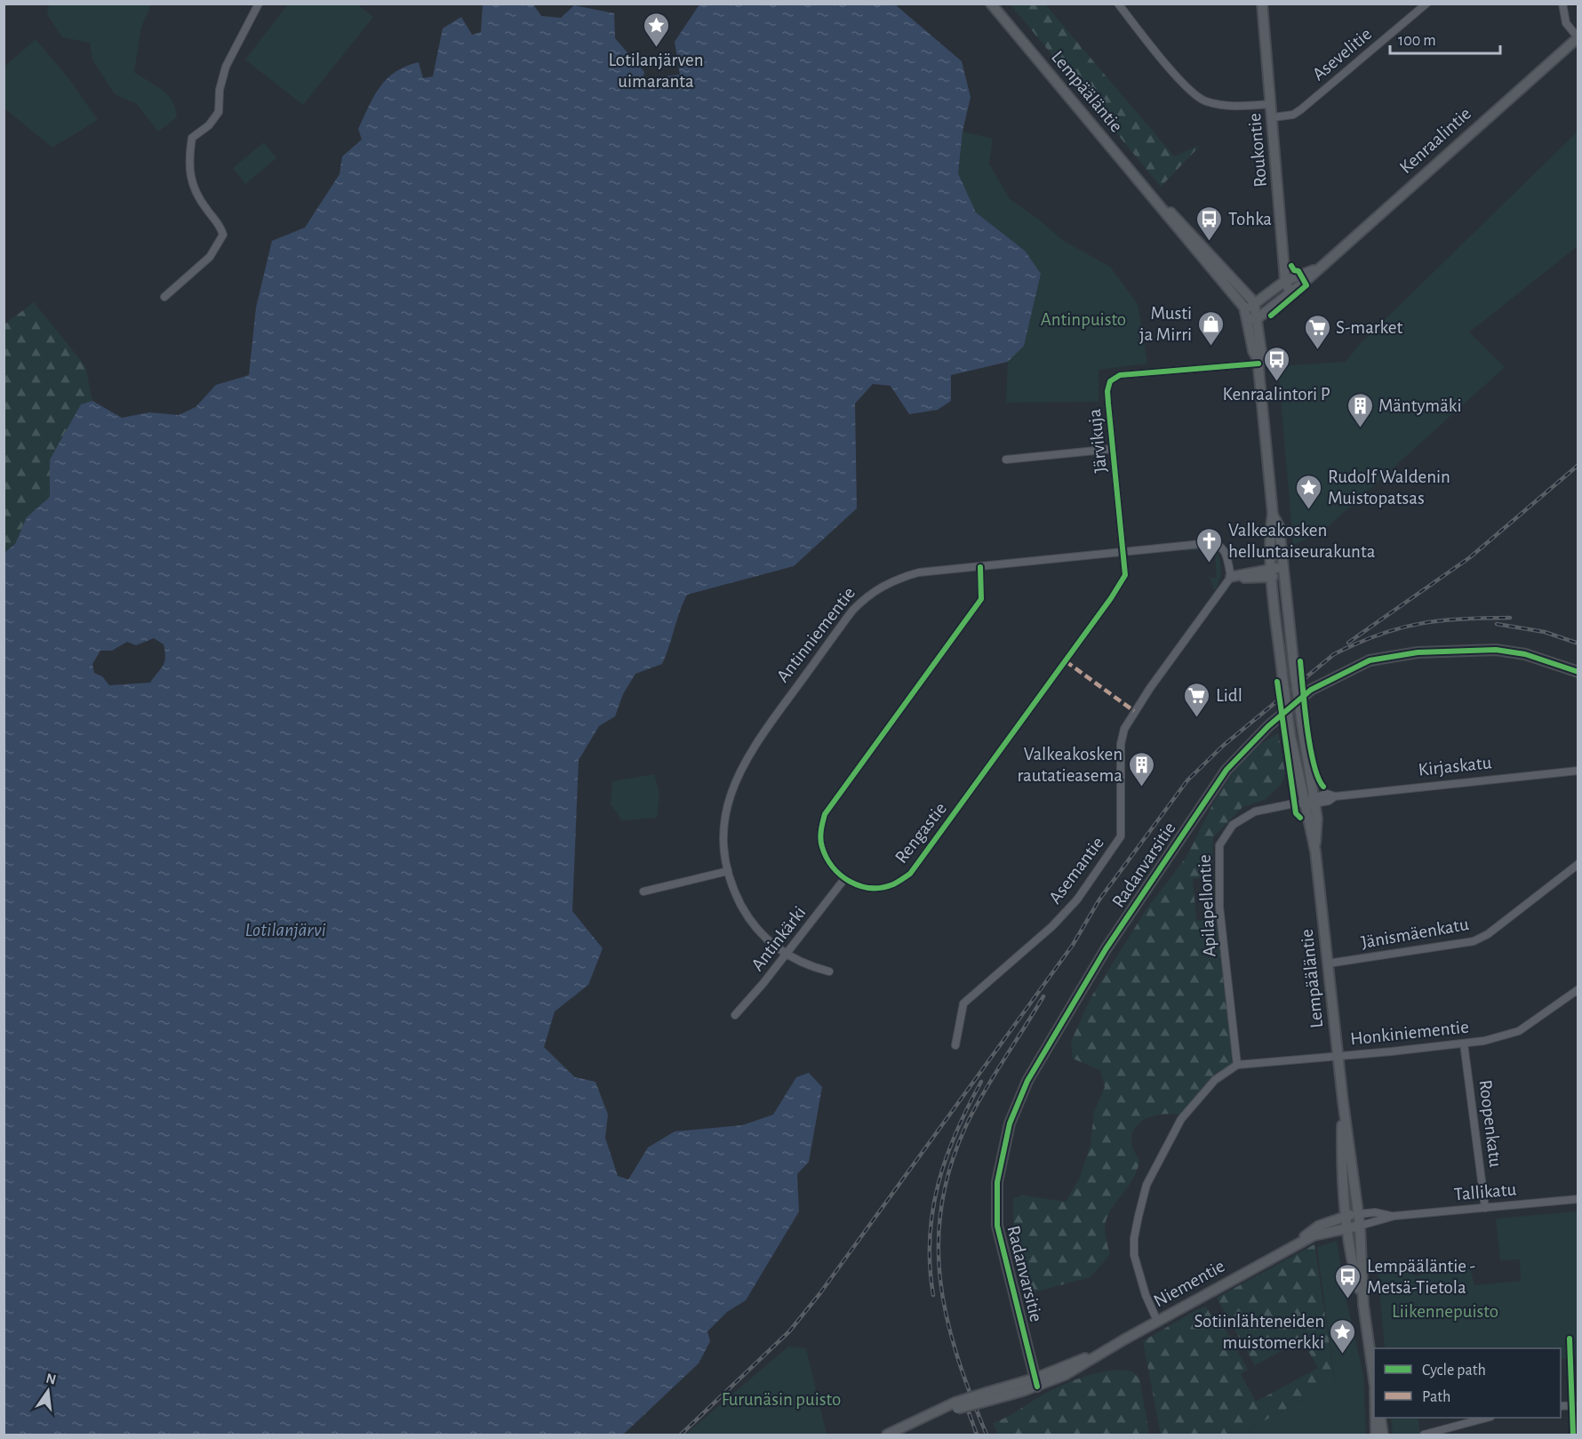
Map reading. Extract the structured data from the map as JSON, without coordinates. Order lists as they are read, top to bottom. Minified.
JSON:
{"streets":{"main road":["Lempääläntie","Kenraalintie","Roukontie","Radanvarsitie","Niementie"],"street":["Asevelitie","Järvikuja","Antinniementie","Kirjaskatu","Rengastie","Asemantie","Apilapellontie","Jänismäenkatu","Antinkärki","Honkiniementie","Roopenkatu","Tallikatu"]},"crossings":[["Asevelitie","Roukontie"],["Lempääläntie","Kenraalintie"],["Lempääläntie","Järvikuja"],["Lempääläntie","Kirjaskatu"],["Lempääläntie","Apilapellontie"],["Lempääläntie","Jänismäenkatu"],["Lempääläntie","Honkiniementie"],["Lempääläntie","Tallikatu"],["Lempääläntie","Niementie"],["Kenraalintie","Roukontie"],["Järvikuja","Antinniementie"],["Järvikuja","Rengastie"],["Antinniementie","Rengastie"],["Antinniementie","Asemantie"],["Antinniementie","Antinkärki"],["Kirjaskatu","Apilapellontie"],["Rengastie","Antinkärki"],["Radanvarsitie","Niementie"],["Apilapellontie","Honkiniementie"],["Honkiniementie","Roopenkatu"],["Honkiniementie","Niementie"],["Roopenkatu","Tallikatu"],["Tallikatu","Niementie"]],"water":["Lotilanjärvi"],"parks":["Antinpuisto","Liikennepuisto","Furunäsin puisto"],"places":{"place":["Lotilanjärven uimaranta","Rudolf Waldenin Muistopatsas","Sotiinlähteneiden muistomerkki"],"bus stop":["Tohka","Kenraalintori P","Lempääläntie - Metsä-Tietola"],"shop":["Musti ja Mirri"],"supermarket":["S-market","Lidl"],"building":["Mäntymäki","Valkeakosken rautatieasema"],"church":["Valkeakosken helluntaiseurakunta"]},"legend":["Cycle path","Path"],"scale_bar":"100 m","north":"top"}
